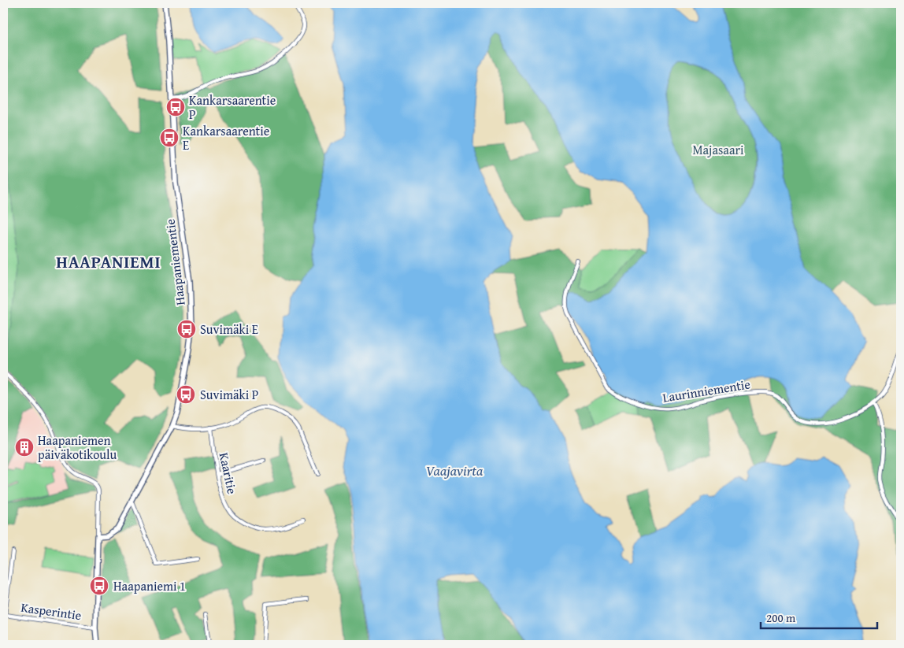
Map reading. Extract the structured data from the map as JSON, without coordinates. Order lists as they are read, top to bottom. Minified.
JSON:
{"streets":{"street":["Haapaniementie","Laurinniementie","Kaaritie","Kasperintie"]},"districts":["HAAPANIEMI"],"water":["Vaajavirta"],"parks":["Majasaari"],"places":{"bus stop":["Kankarsaarentie P","Kankarsaarentie E","Suvimäki E","Suvimäki P","Haapaniemi 1"],"building":["Haapaniemen päiväkotikoulu"]},"scale_bar":"200 m"}
